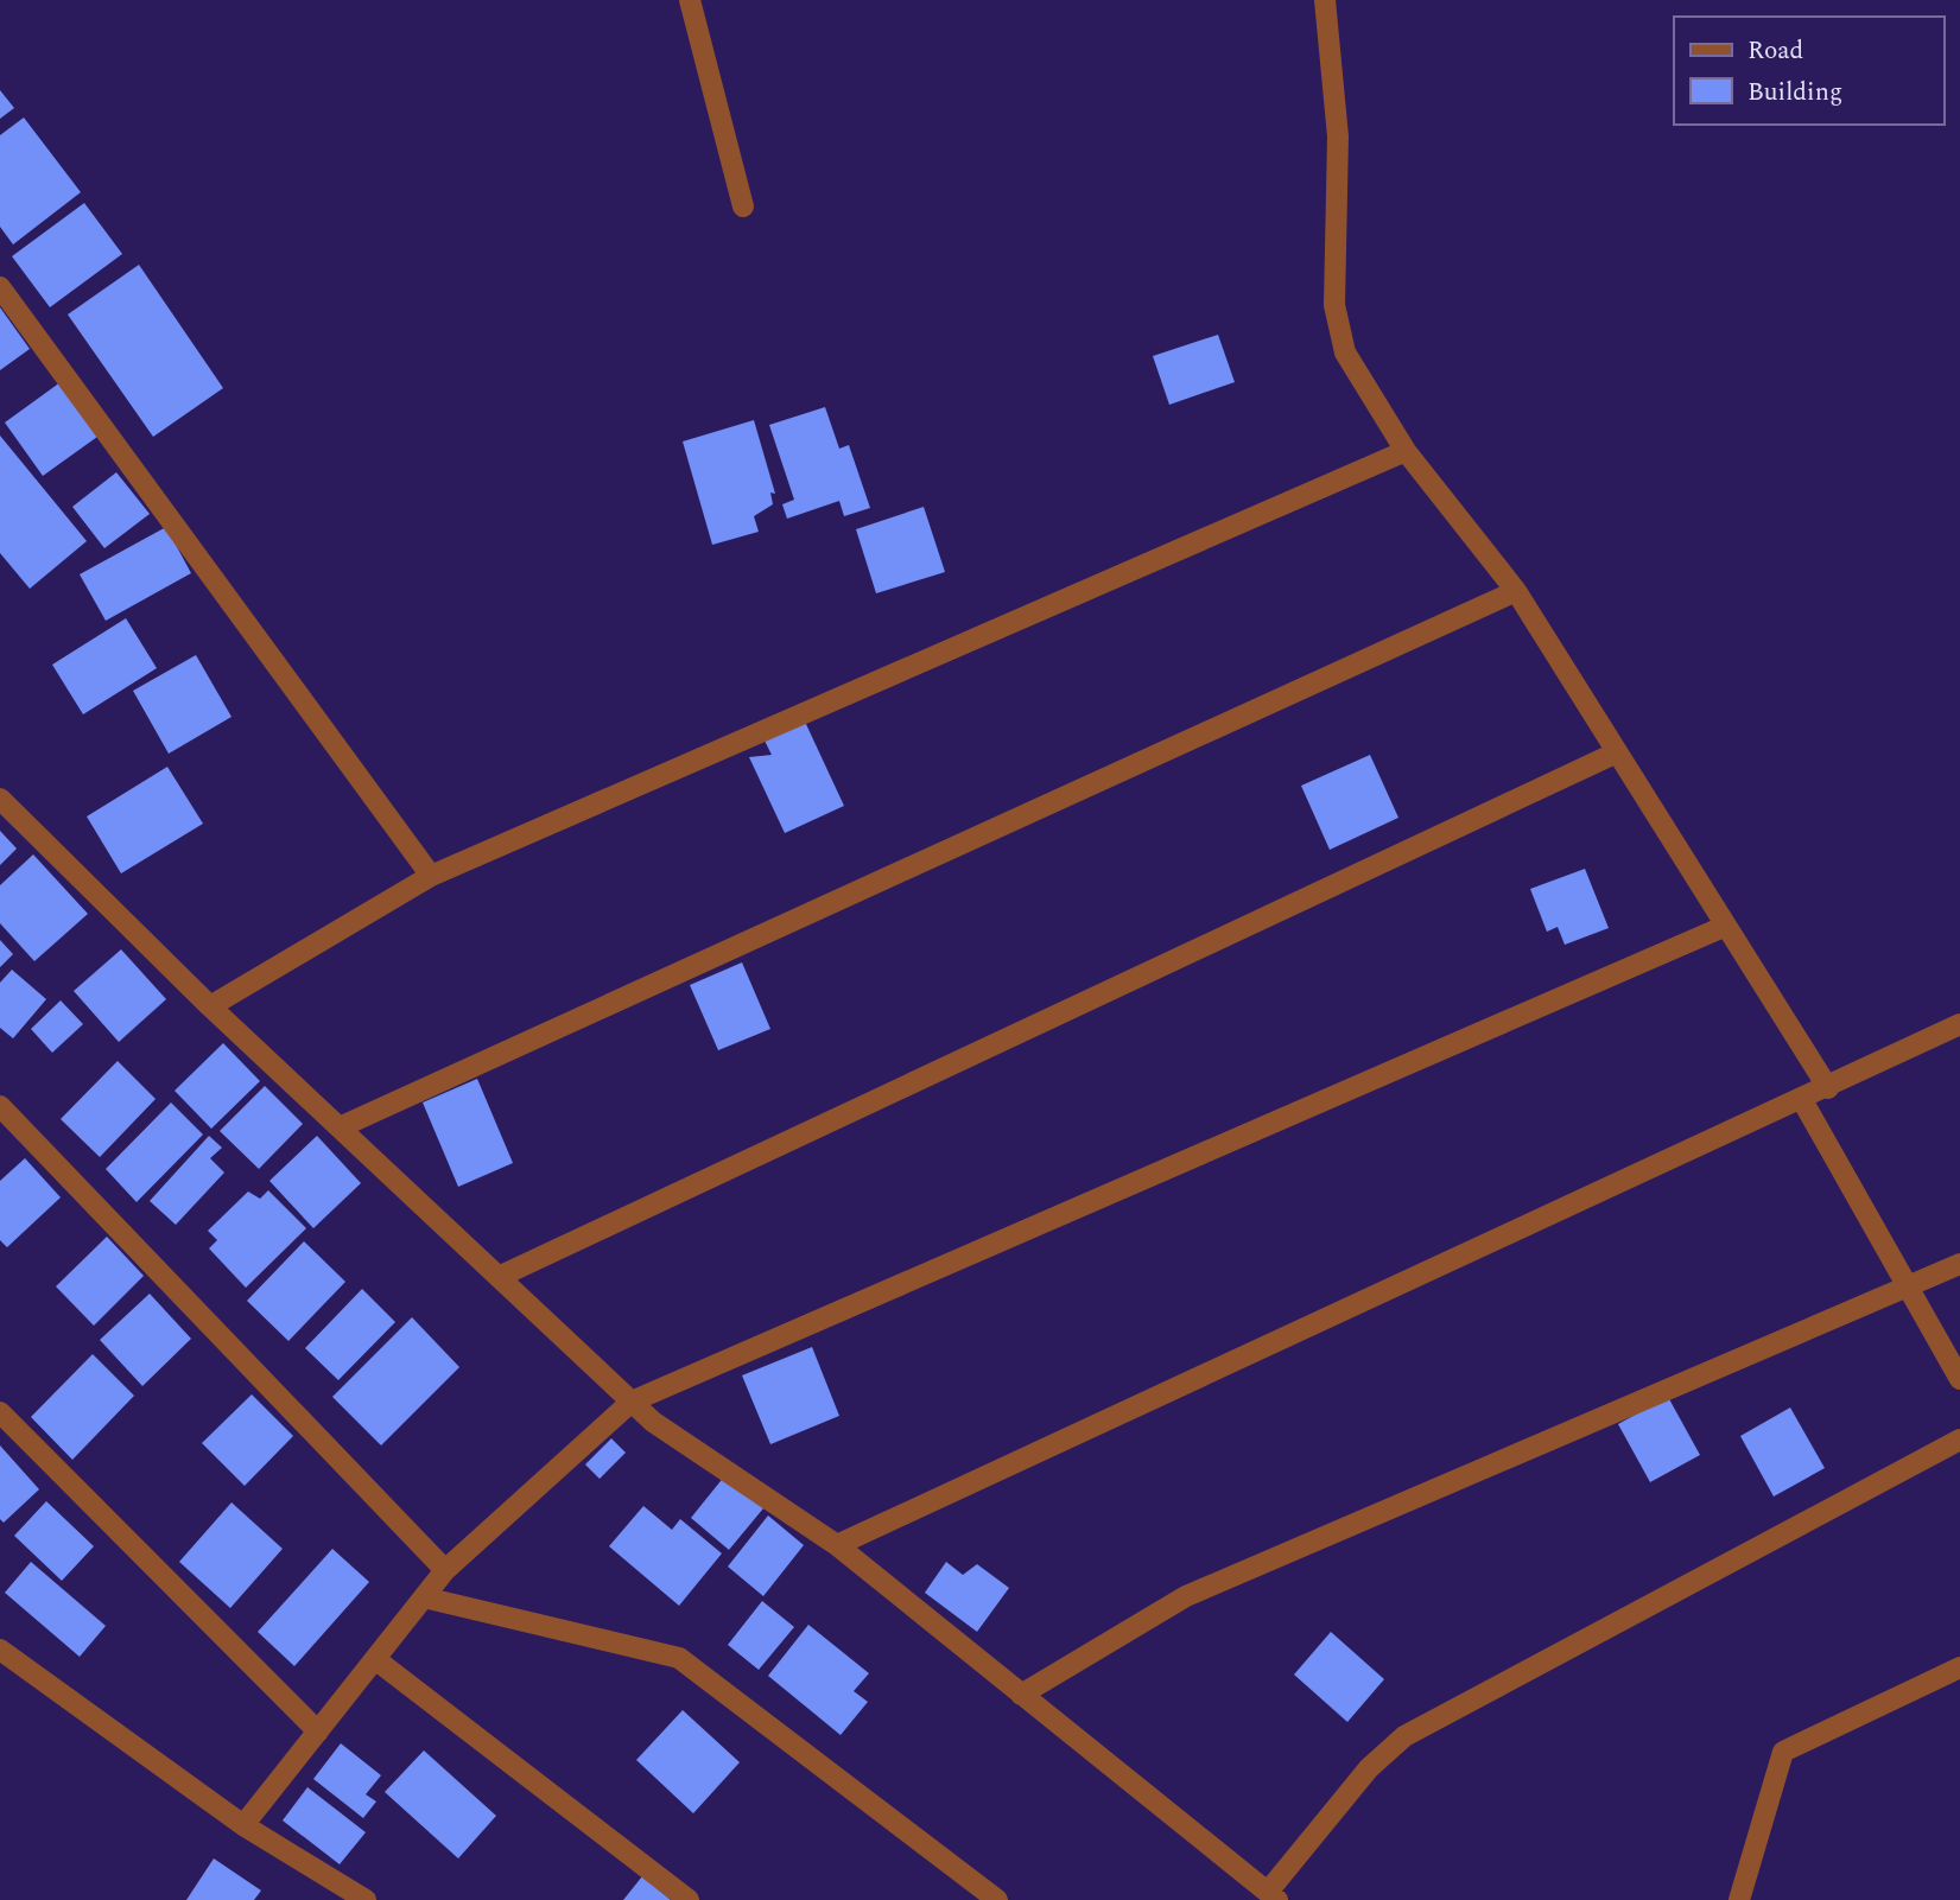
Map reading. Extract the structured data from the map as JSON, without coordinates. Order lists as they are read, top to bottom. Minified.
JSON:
{"legend":["Road","Building"]}
